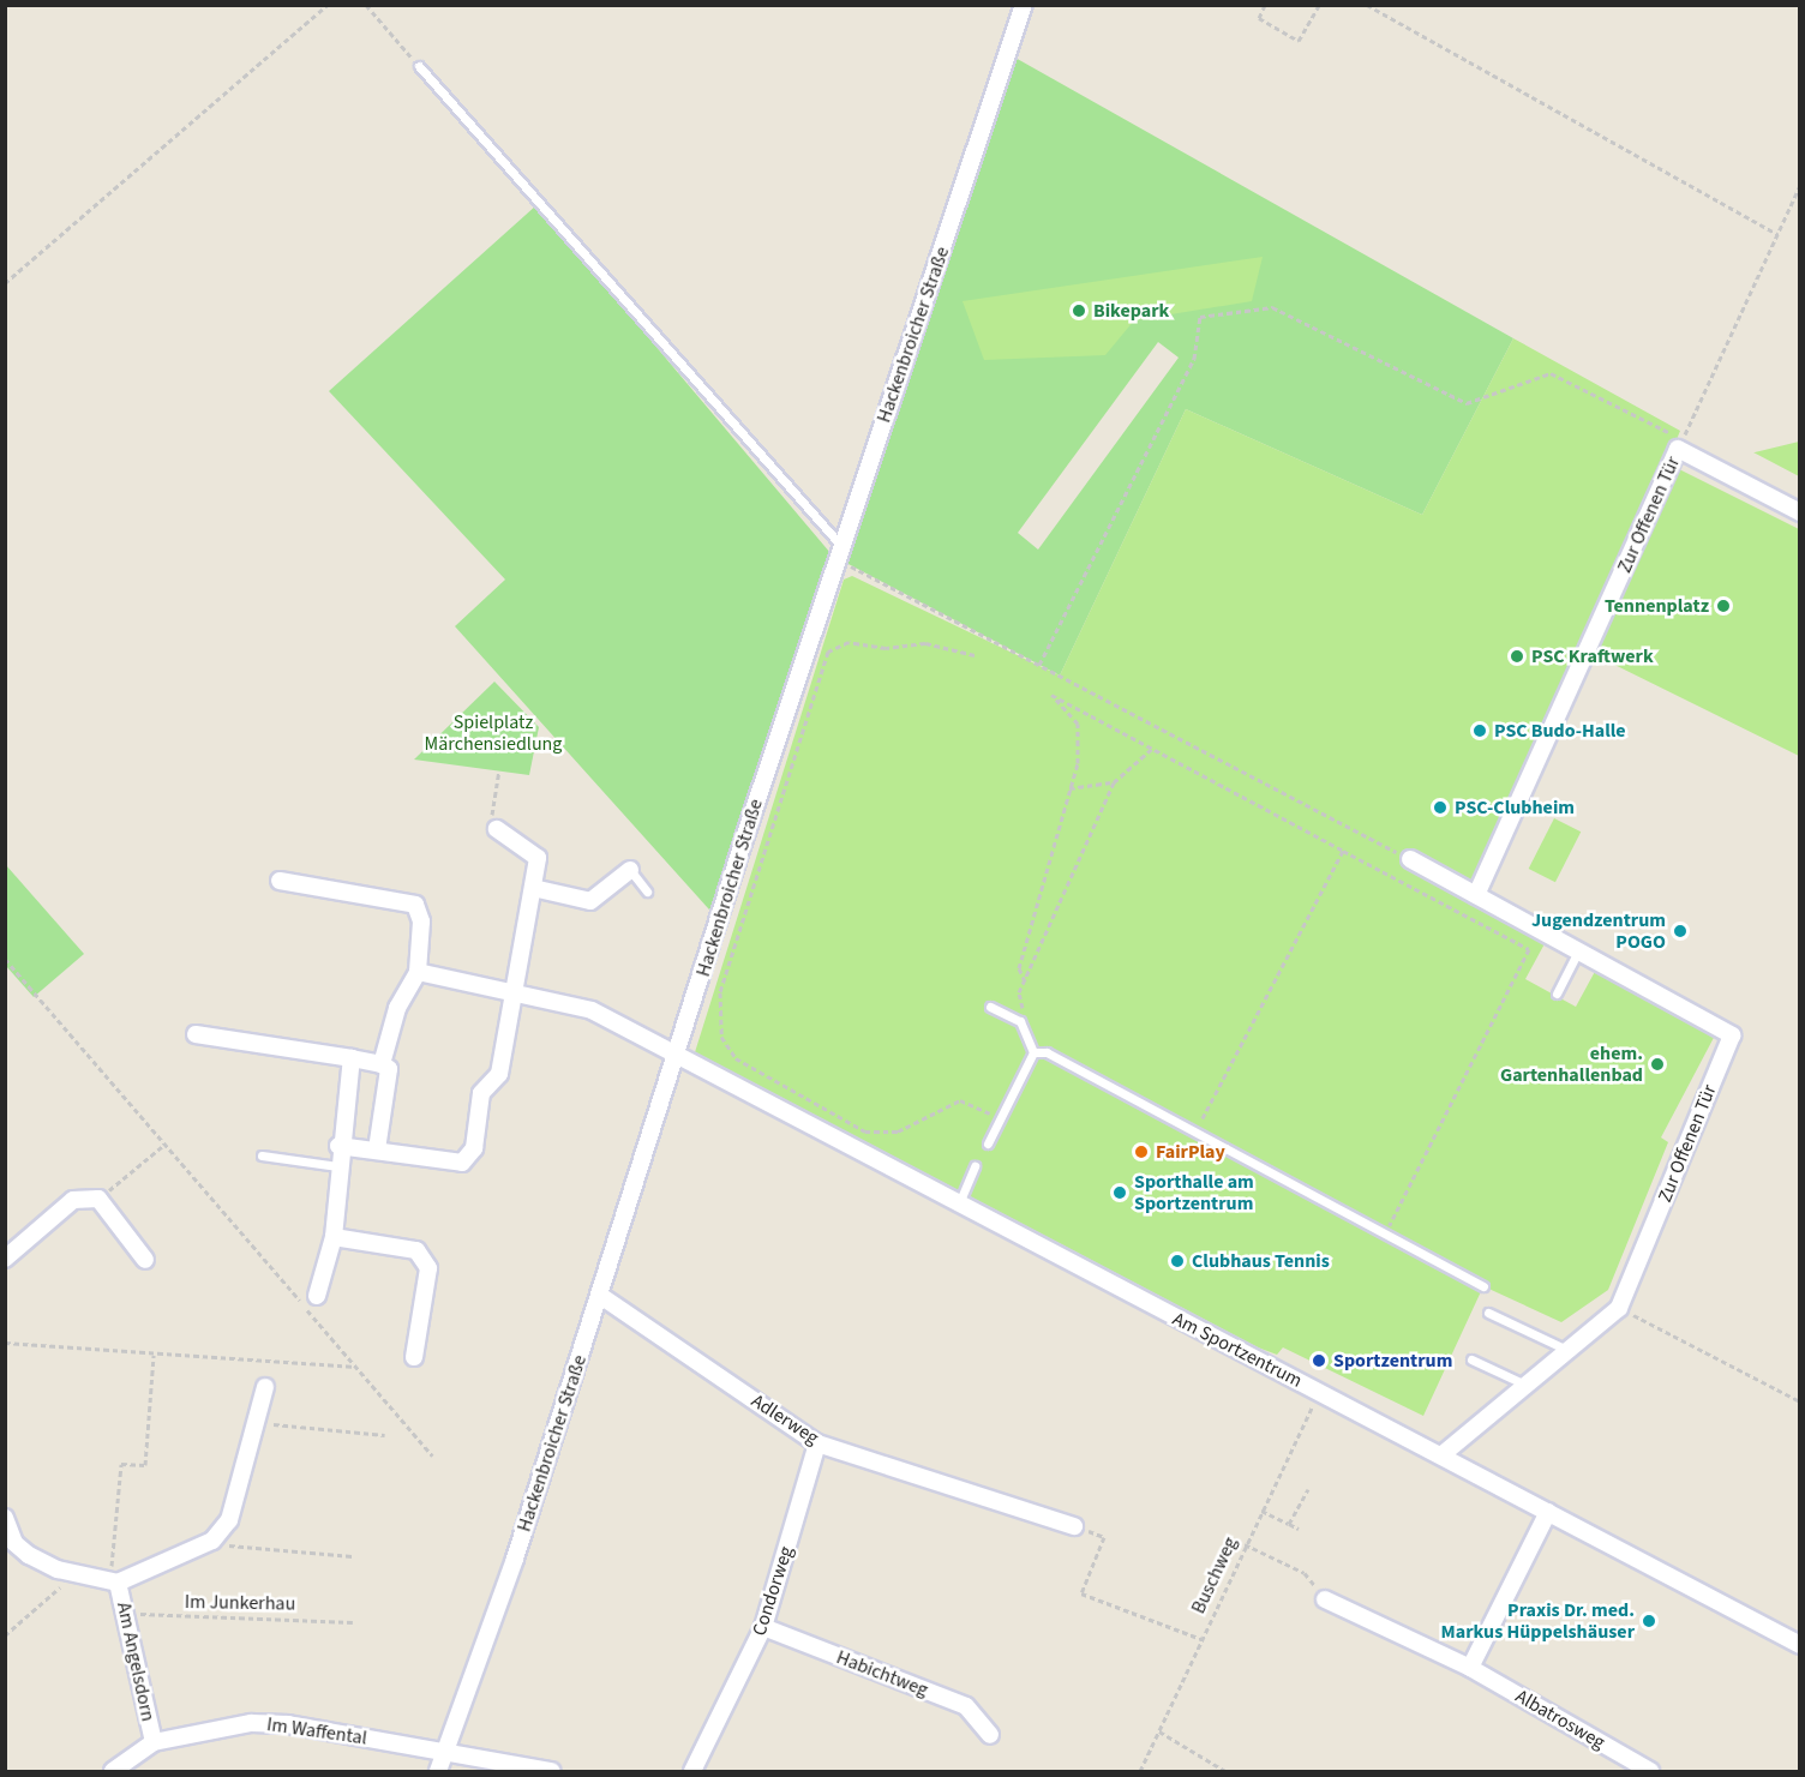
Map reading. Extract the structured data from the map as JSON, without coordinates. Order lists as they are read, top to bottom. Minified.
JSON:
{"streets":{"street":["Hackenbroicher Straße","Zur Offenen Tür","Am Sportzentrum","Adlerweg","Condorweg","Am Angelsdorn","Habichtweg","Albatrosweg","Im Waffental"],"path":["Buschweg","Im Junkerhau"]},"crossings":[["Hackenbroicher Straße","Am Sportzentrum"],["Hackenbroicher Straße","Adlerweg"],["Hackenbroicher Straße","Im Waffental"],["Zur Offenen Tür","Am Sportzentrum"],["Am Sportzentrum","Buschweg"],["Adlerweg","Condorweg"],["Condorweg","Habichtweg"],["Im Junkerhau","Am Angelsdorn"],["Am Angelsdorn","Im Waffental"]],"parks":["Spielplatz Märchensiedlung"],"places":["Bikepark","Tennenplatz","PSC Kraftwerk","PSC Budo-Halle","PSC-Clubheim","Jugendzentrum POGO","ehem. Gartenhallenbad","FairPlay","Sporthalle am Sportzentrum","Clubhaus Tennis","Sportzentrum","Praxis Dr. med. Markus Hüppelshäuser"]}
